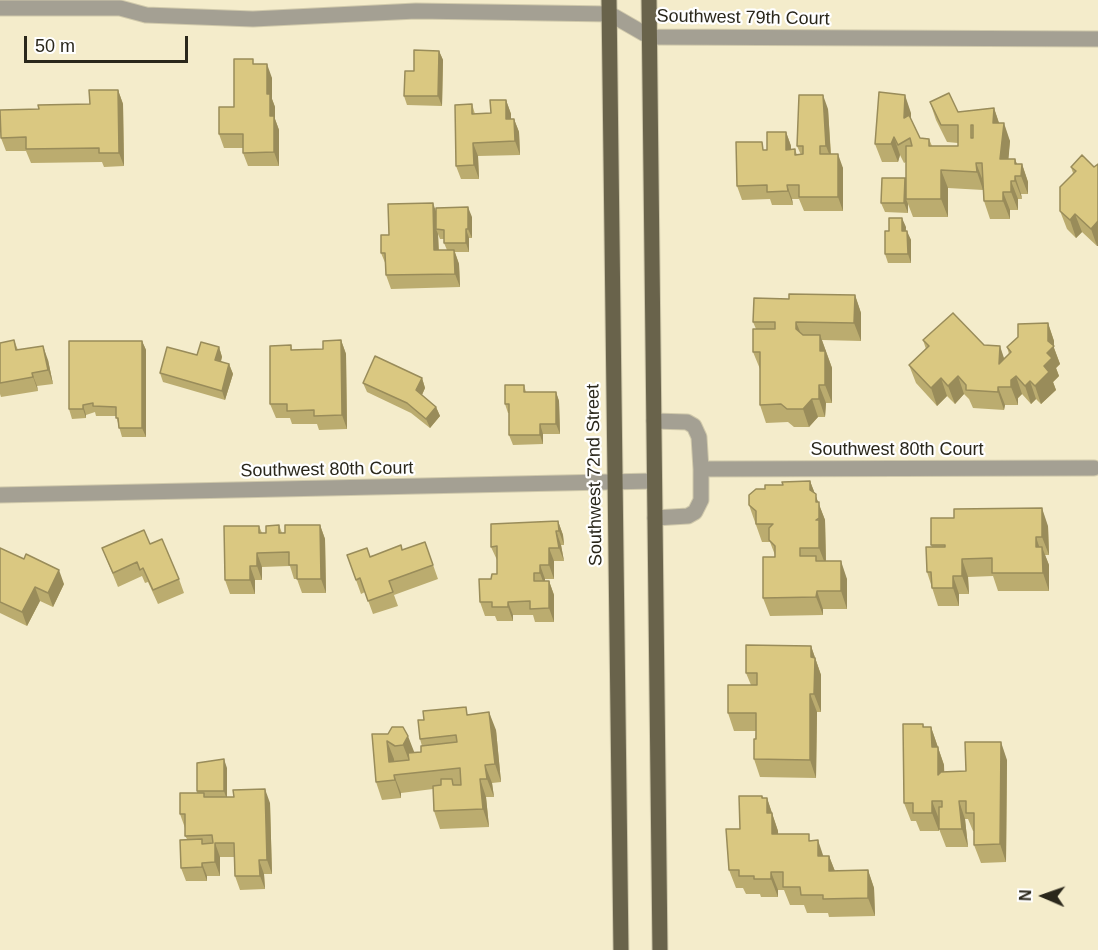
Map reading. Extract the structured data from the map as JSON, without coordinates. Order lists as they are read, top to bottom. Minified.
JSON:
{"streets":{"main road":["Southwest 72nd Street"],"street":["Southwest 79th Court","Southwest 80th Court"]},"crossings":[["Southwest 79th Court","Southwest 72nd Street"],["Southwest 80th Court","Southwest 72nd Street"]],"scale_bar":"50 m","north":"left"}
